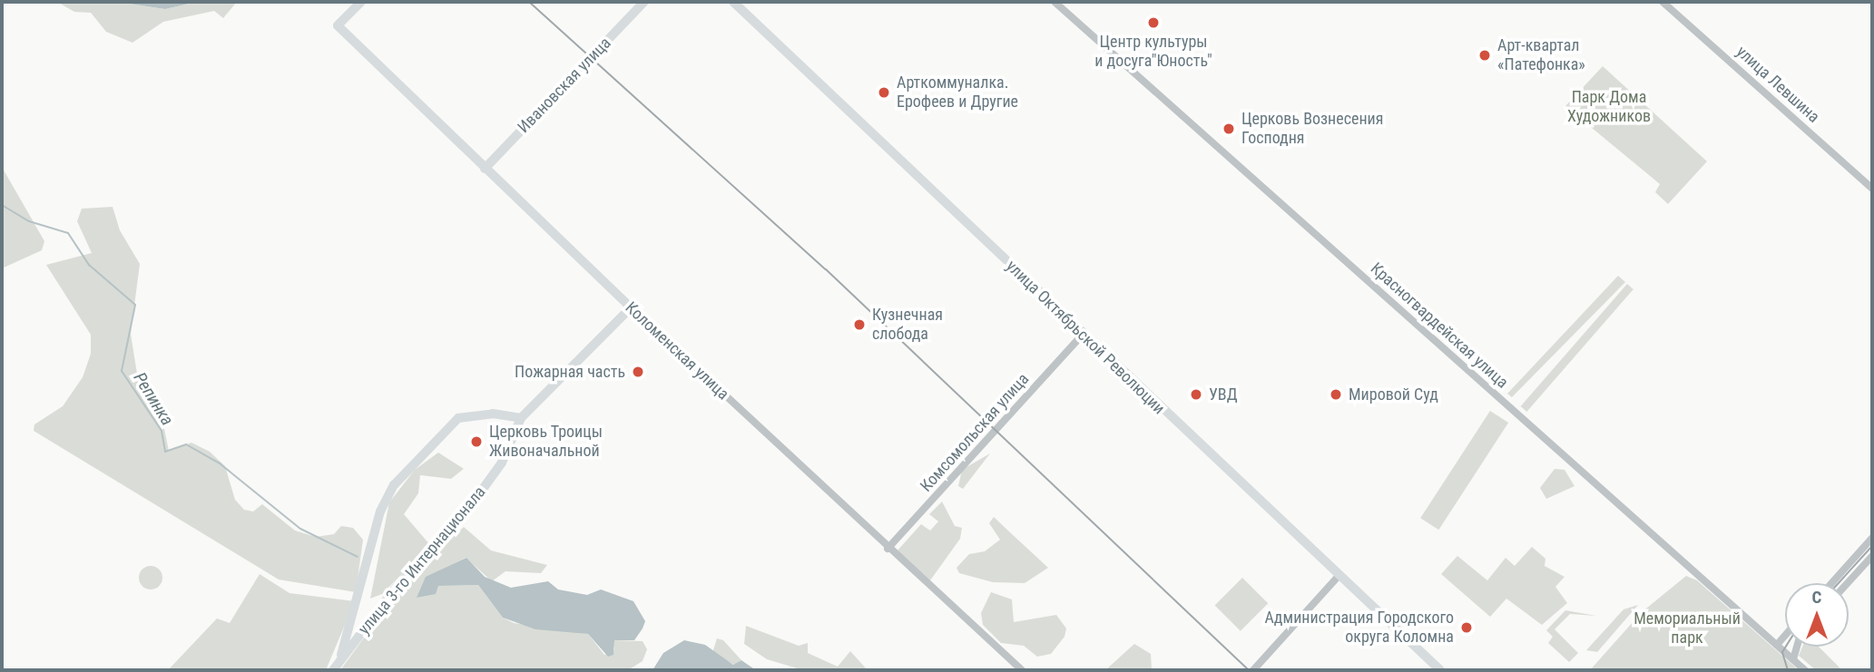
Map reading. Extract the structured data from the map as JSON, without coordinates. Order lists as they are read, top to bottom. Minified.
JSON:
{"streets":{"main road":["Ивановская улица","улица Октябрьской Революции","Коломенская улица","улица 3-го Интернационала"],"street":["улица Левшина","Красногвардейская улица","Комсомольская улица"]},"crossings":[["Ивановская улица","Коломенская улица"],["улица Октябрьской Революции","Комсомольская улица"],["Коломенская улица","Комсомольская улица"],["Коломенская улица","улица 3-го Интернационала"]],"water":["Репинка"],"parks":["Парк Дома Художников","Мемориальный парк"],"places":["Центр культуры и досуга\"Юность\"","Арт-квартал «Патефонка»","Арткоммуналка. Ерофеев и Другие","Церковь Вознесения Господня","Кузнечная слобода","Пожарная часть","УВД","Мировой Суд","Церковь Троицы Живоначальной","Администрация Городского округа Коломна"],"north":"top"}
